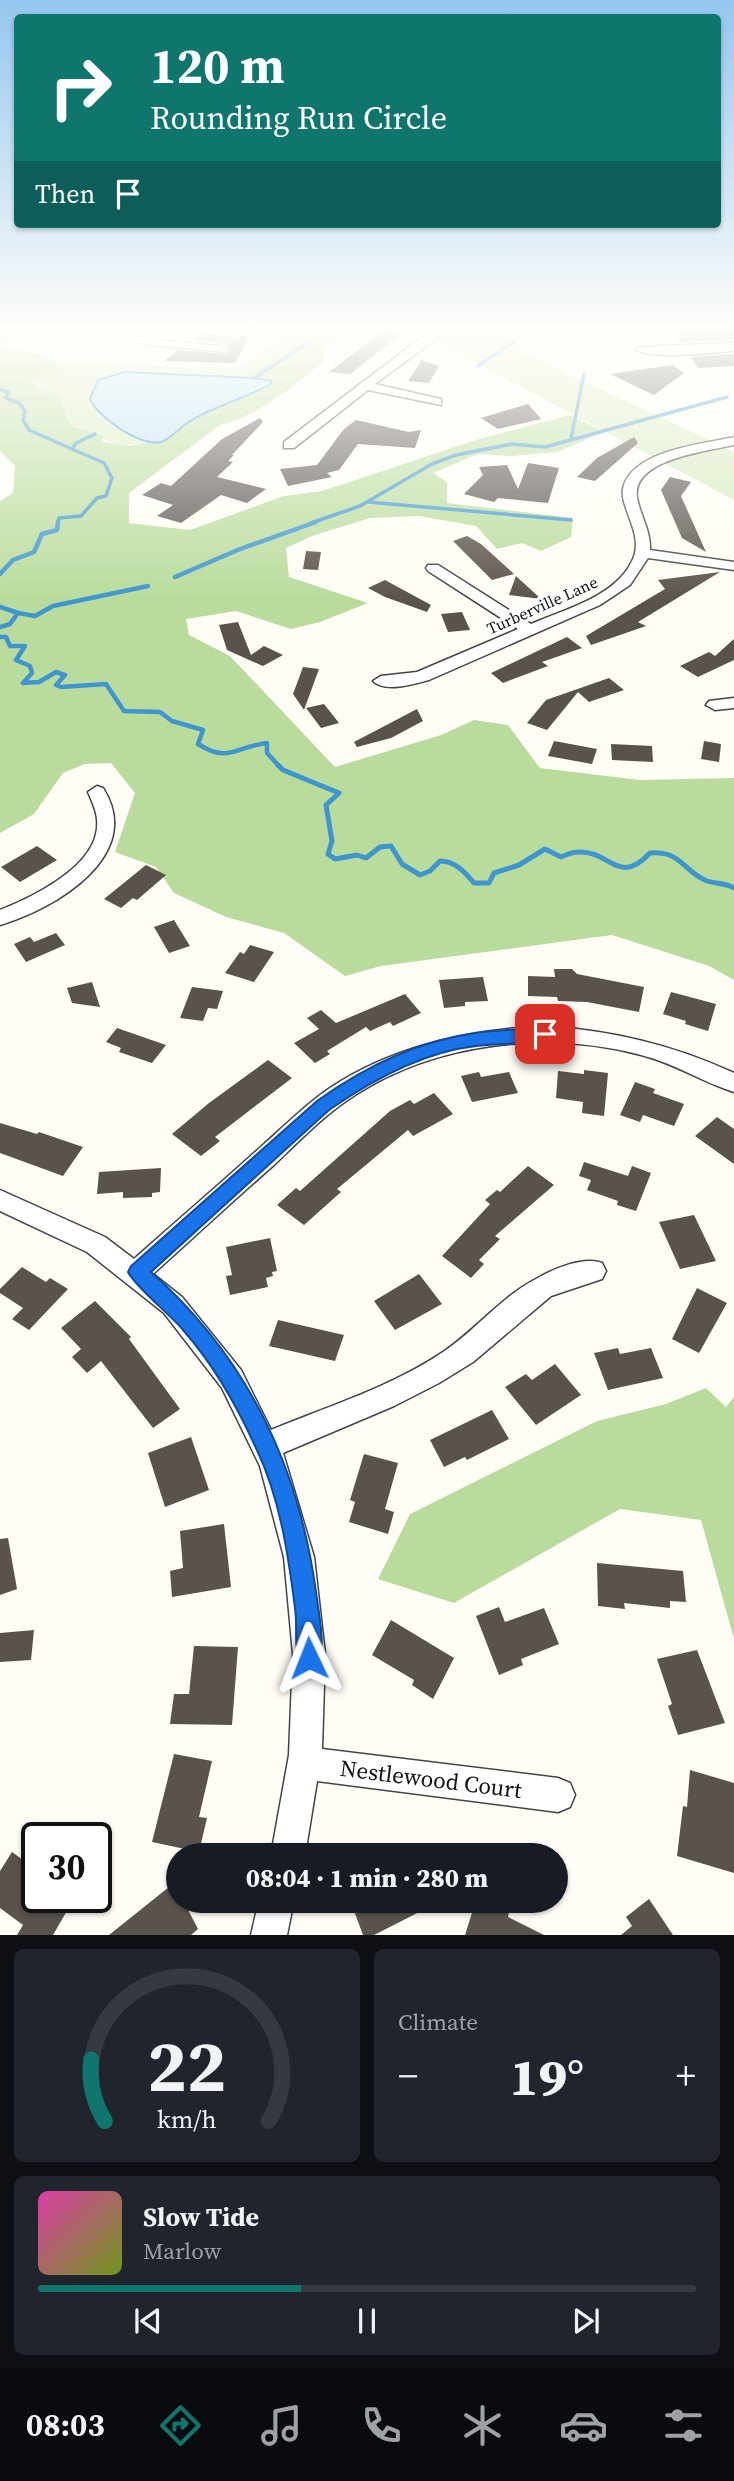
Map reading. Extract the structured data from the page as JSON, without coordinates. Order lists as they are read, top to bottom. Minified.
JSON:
{"streets":{"street":["Turberville Lane","Nestlewood Court"]},"page":{"turn":["120 m","Rounding Run Circle"],"then":"Then","limit":"30","trip":"08:04 · 1 min · 280 m","tile":"Climate","heat":["−","19°","+"],"song":["Slow Tide","Marlow"],"tabs":"08:03","gauge":["22","km/h"]}}
